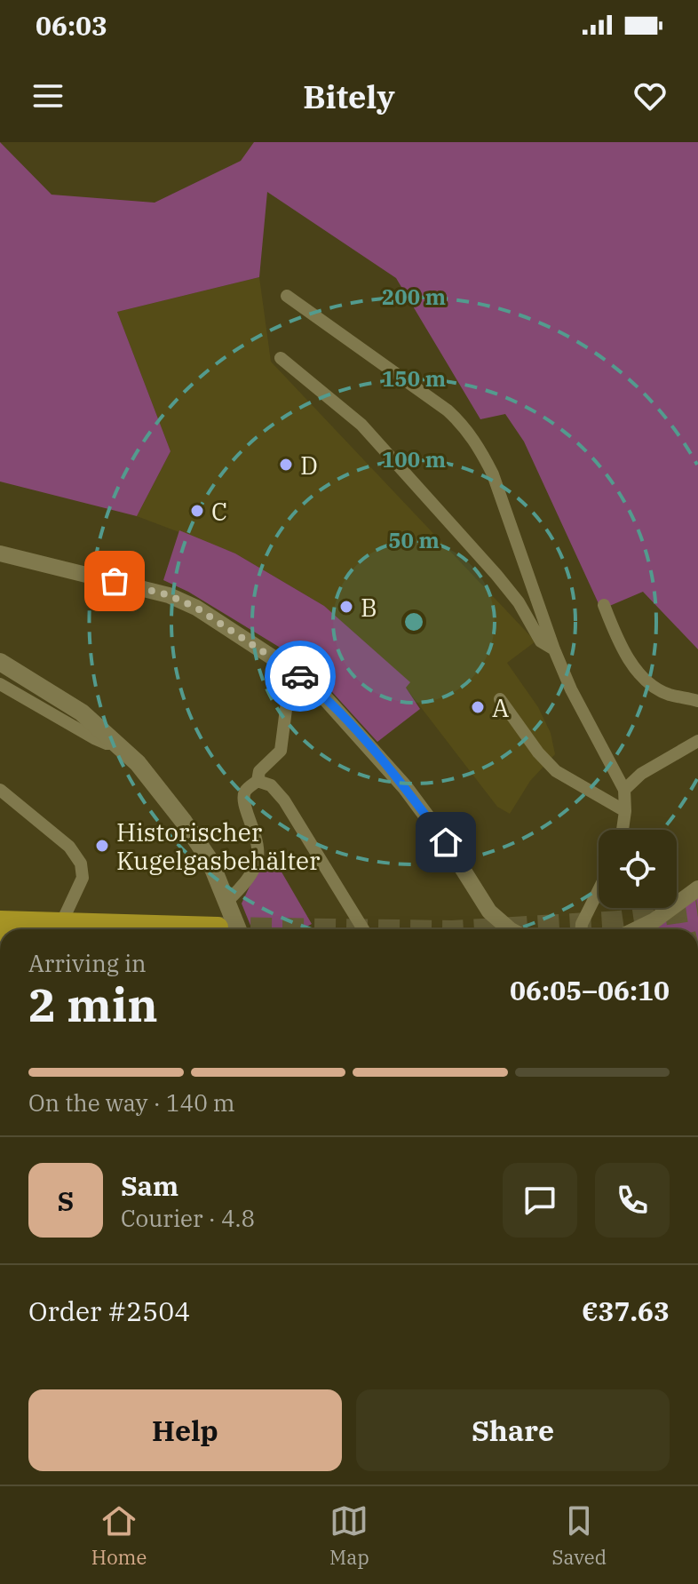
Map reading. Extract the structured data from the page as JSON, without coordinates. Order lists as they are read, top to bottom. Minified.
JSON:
{"places":["D","C","B","A","Historischer Kugelgasbehälter"],"page":{"status":"06:03","header":"Bitely","heading":["2 min","Arriving in","06:05–06:10"],"panel":["Sam","Courier · 4.8","Order #2504","€37.63"],"bar":"On the way · 140 m","round":"S","buttons":["Help","Share"],"tabs":["Home","Map","Saved"]},"rings":["200 m","150 m","100 m","50 m"]}
